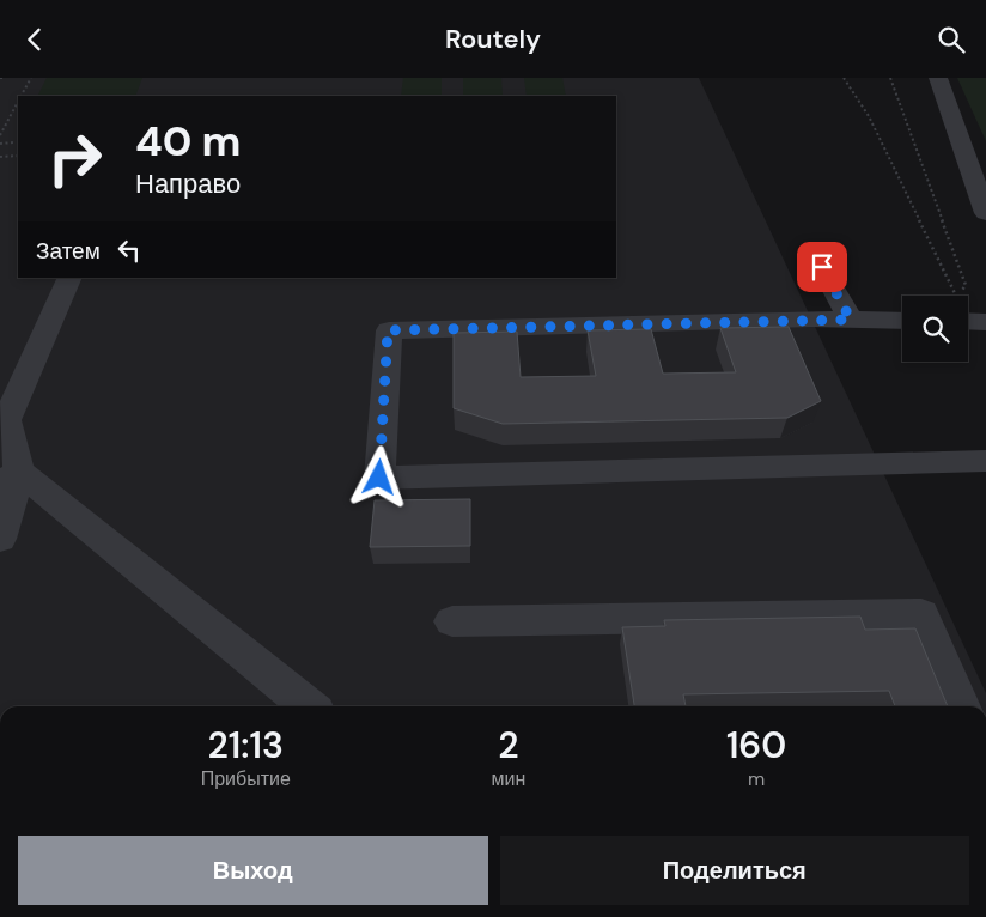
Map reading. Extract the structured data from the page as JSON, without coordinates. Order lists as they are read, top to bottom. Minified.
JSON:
{"page":{"header":"Routely","turn":["40 m","Направо"],"then":"Затем","eta":["21:13","Прибытие","2","мин","160","m"],"buttons":["Выход","Поделиться"]}}
